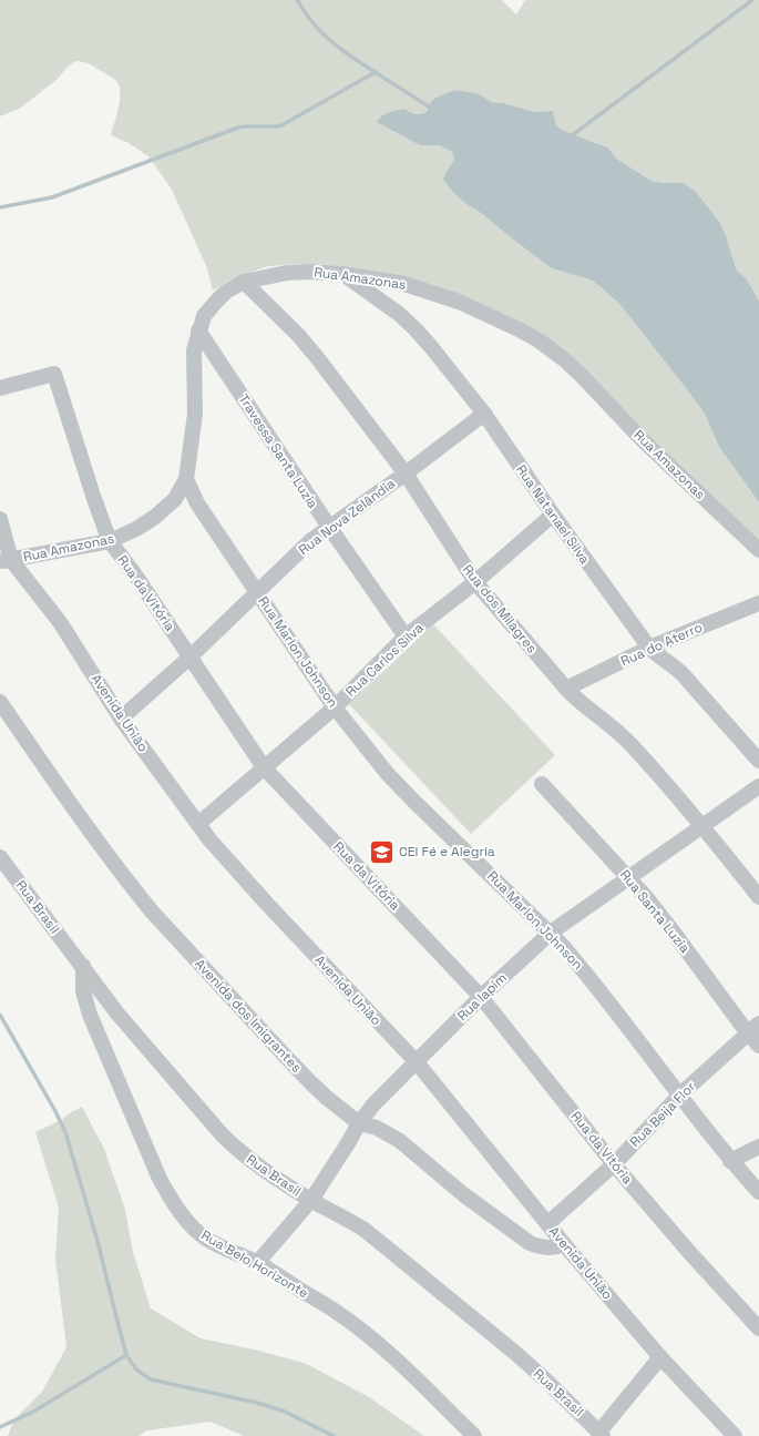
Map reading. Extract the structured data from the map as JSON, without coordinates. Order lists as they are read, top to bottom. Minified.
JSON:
{"streets":{"street":["Rua Amazonas","Travessa Santa Luzia","Rua Natanael Silva","Rua Nova Zelândia","Rua da Vitória","Rua dos Milagres","Rua do Aterro","Rua Marlon Johnson","Rua Carlos Silva","Avenida União","Rua Brasil","Rua Santa Luzia","Rua Iapim","Avenida dos Imigrantes","Rua Beija Flor","Rua Belo Horizonte"]},"crossings":[["Rua Amazonas","Travessa Santa Luzia"],["Rua Amazonas","Rua Natanael Silva"],["Rua Amazonas","Rua da Vitória"],["Rua Amazonas","Rua dos Milagres"],["Rua Amazonas","Rua Marlon Johnson"],["Rua Amazonas","Avenida União"],["Travessa Santa Luzia","Rua Nova Zelândia"],["Travessa Santa Luzia","Rua Carlos Silva"],["Rua Natanael Silva","Rua Nova Zelândia"],["Rua Natanael Silva","Rua do Aterro"],["Rua Natanael Silva","Rua Carlos Silva"],["Rua Nova Zelândia","Rua da Vitória"],["Rua Nova Zelândia","Rua dos Milagres"],["Rua Nova Zelândia","Rua Marlon Johnson"],["Rua Nova Zelândia","Avenida União"],["Rua da Vitória","Rua Carlos Silva"],["Rua da Vitória","Rua Iapim"],["Rua da Vitória","Rua Beija Flor"],["Rua dos Milagres","Rua do Aterro"],["Rua dos Milagres","Rua Carlos Silva"],["Rua dos Milagres","Rua Iapim"],["Rua Marlon Johnson","Rua Carlos Silva"],["Rua Marlon Johnson","Rua Iapim"],["Rua Marlon Johnson","Rua Beija Flor"],["Rua Carlos Silva","Avenida União"],["Avenida União","Rua Iapim"],["Avenida União","Avenida dos Imigrantes"],["Avenida União","Rua Beija Flor"],["Rua Brasil","Rua Iapim"],["Rua Brasil","Rua Belo Horizonte"],["Rua Santa Luzia","Rua Iapim"],["Rua Santa Luzia","Rua Beija Flor"],["Rua Iapim","Avenida dos Imigrantes"],["Rua Iapim","Rua Belo Horizonte"]],"places":{"school or university":["CEI Fé e Alegria"]}}
